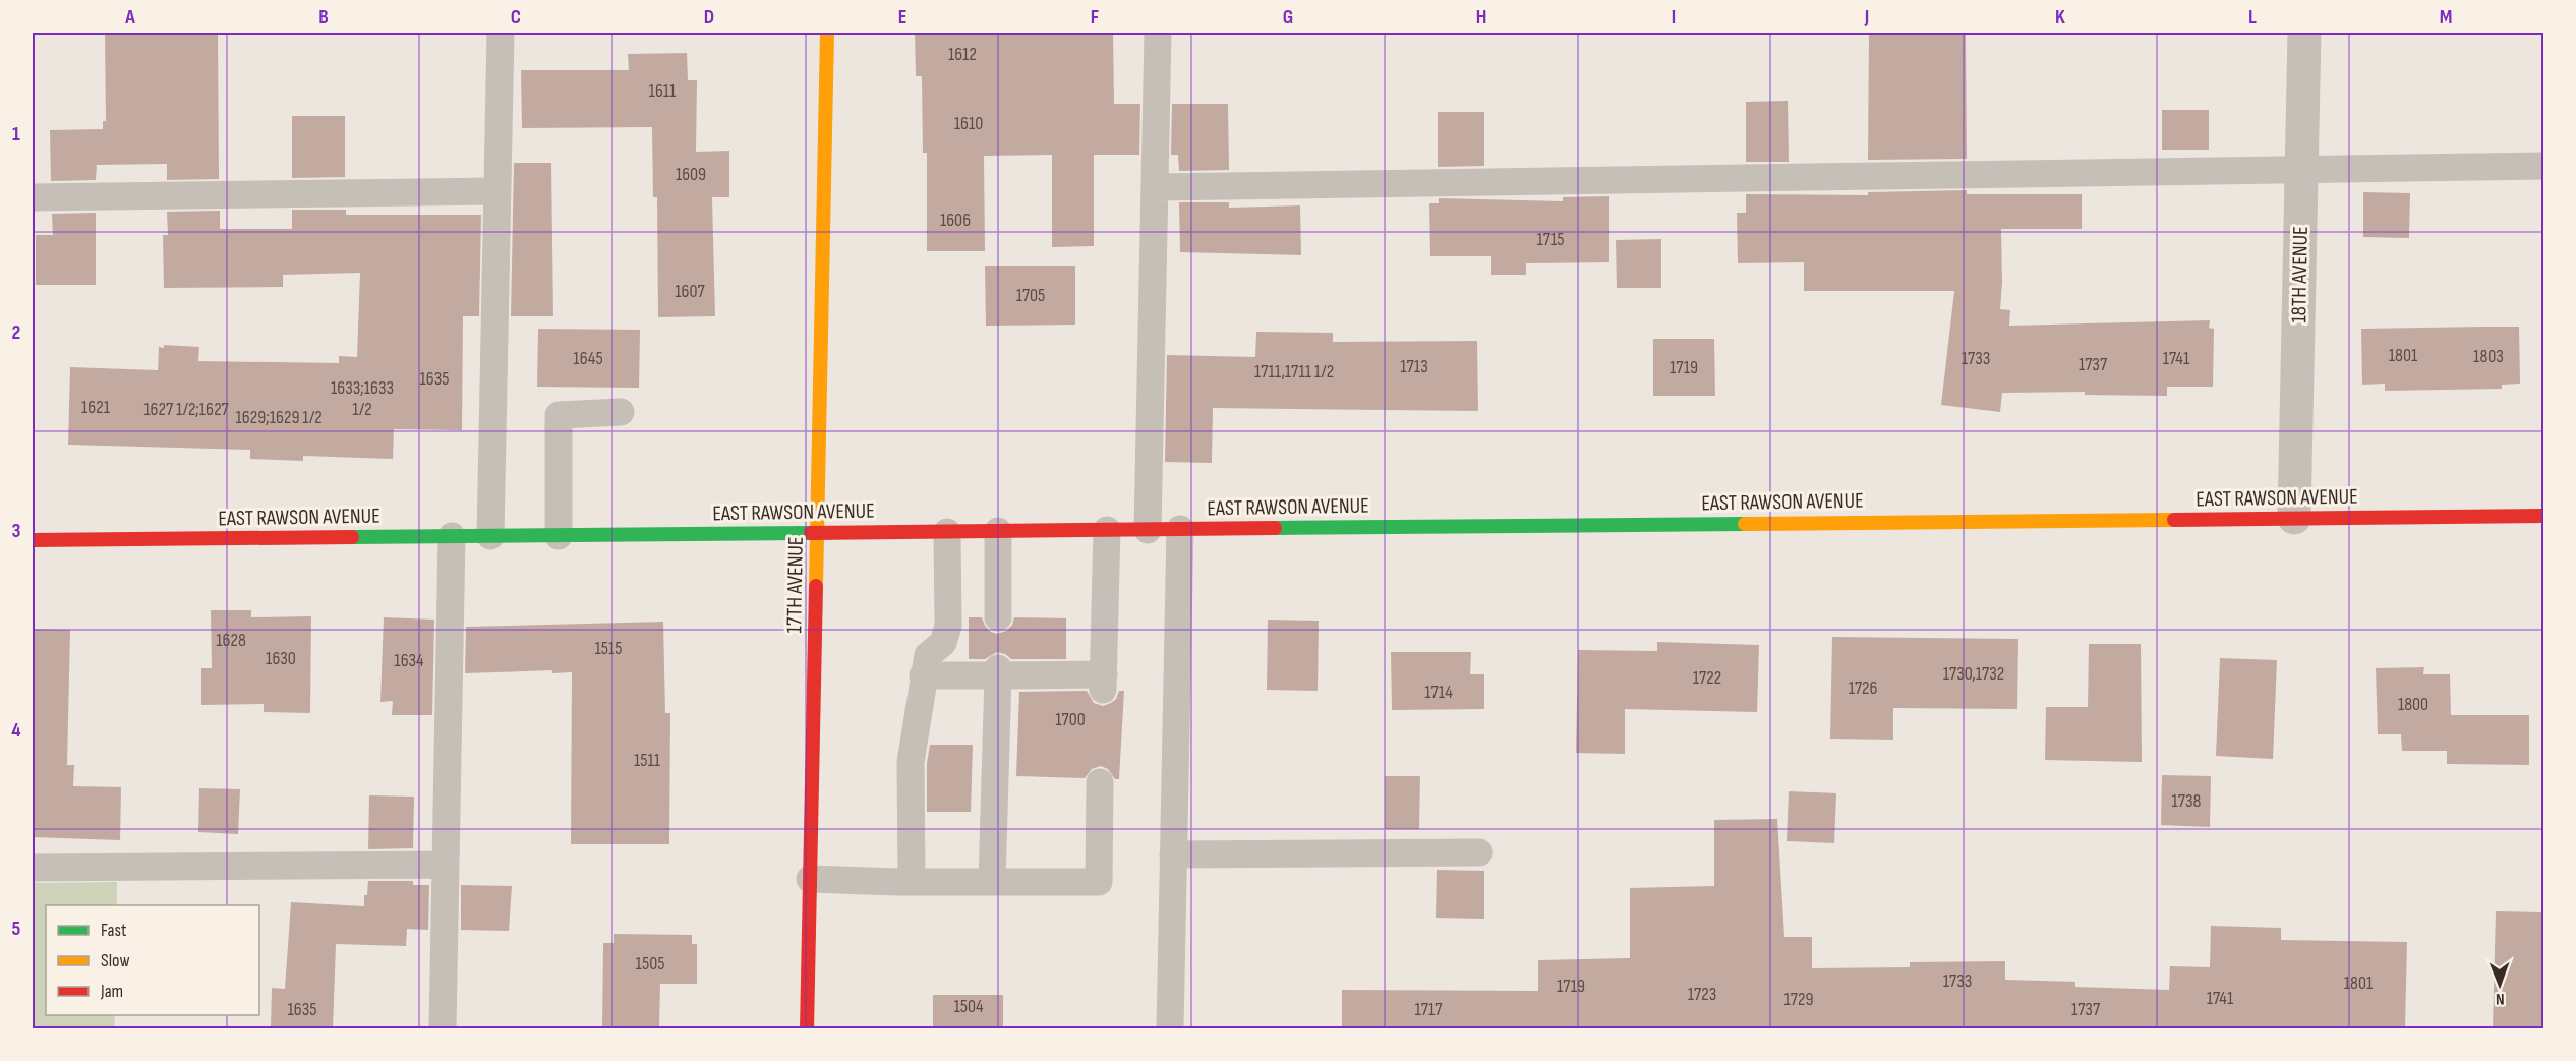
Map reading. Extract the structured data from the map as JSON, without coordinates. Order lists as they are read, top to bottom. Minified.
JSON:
{"streets":{"main road":["EAST RAWSON AVENUE","17TH AVENUE"],"street":["18TH AVENUE"]},"crossings":[["18TH AVENUE","EAST RAWSON AVENUE"],["EAST RAWSON AVENUE","17TH AVENUE"]],"house_numbers":["1612","1611","1610","1609","1606","1715","1607","1705","1801","1803","1645","1733","1741","1737","1713","1719","1711,1711 1/2","1635","1633;1633 1/2","1621","1627 1/2;1627","1629;1629 1/2","1628","1515","1630","1634","1730,1732","1722","1726","1714","1800","1700","1511","1738","1505","1733","1801","1719","1723","1741","1729","1504","1635","1717","1737"],"legend":["Fast","Slow","Jam"],"north":"bottom","grid":{"columns":["A","B","C","D","E","F","G","H","I","J","K","L","M"],"rows":["1","2","3","4","5"]}}
